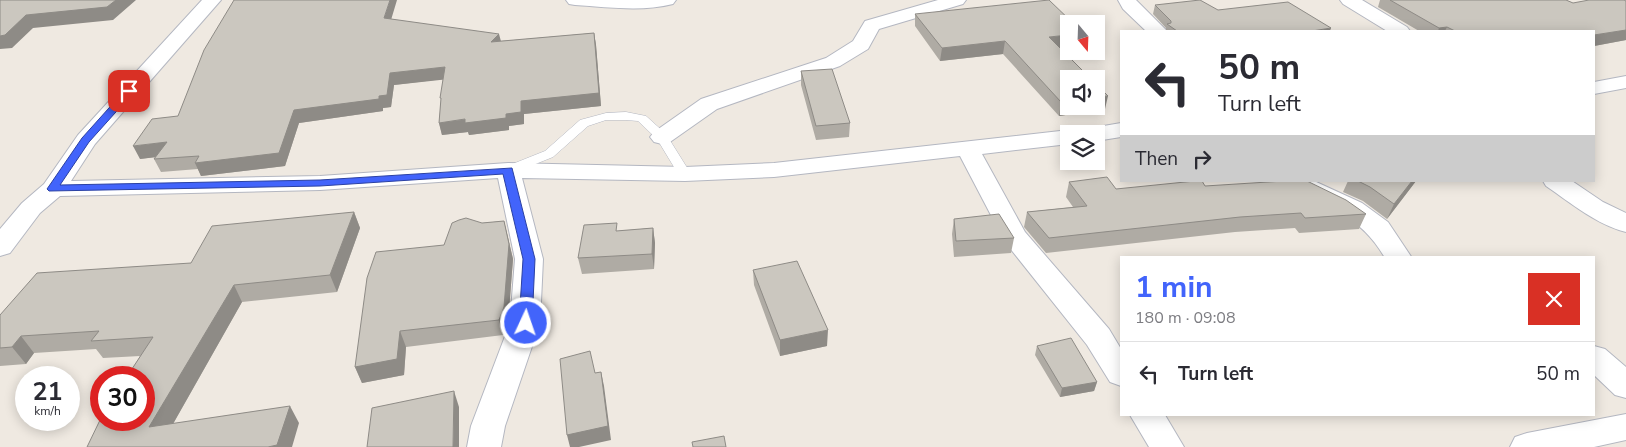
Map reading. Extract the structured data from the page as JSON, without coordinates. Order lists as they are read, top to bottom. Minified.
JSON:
{"north":"bottom","page":{"turn":["50 m","Turn left"],"then":"Then","heading":["1 min","180 m · 09:08"],"list":[{"name":"Turn left","value":"50 m"}],"speed":"21 km/h","limit":"30"}}
